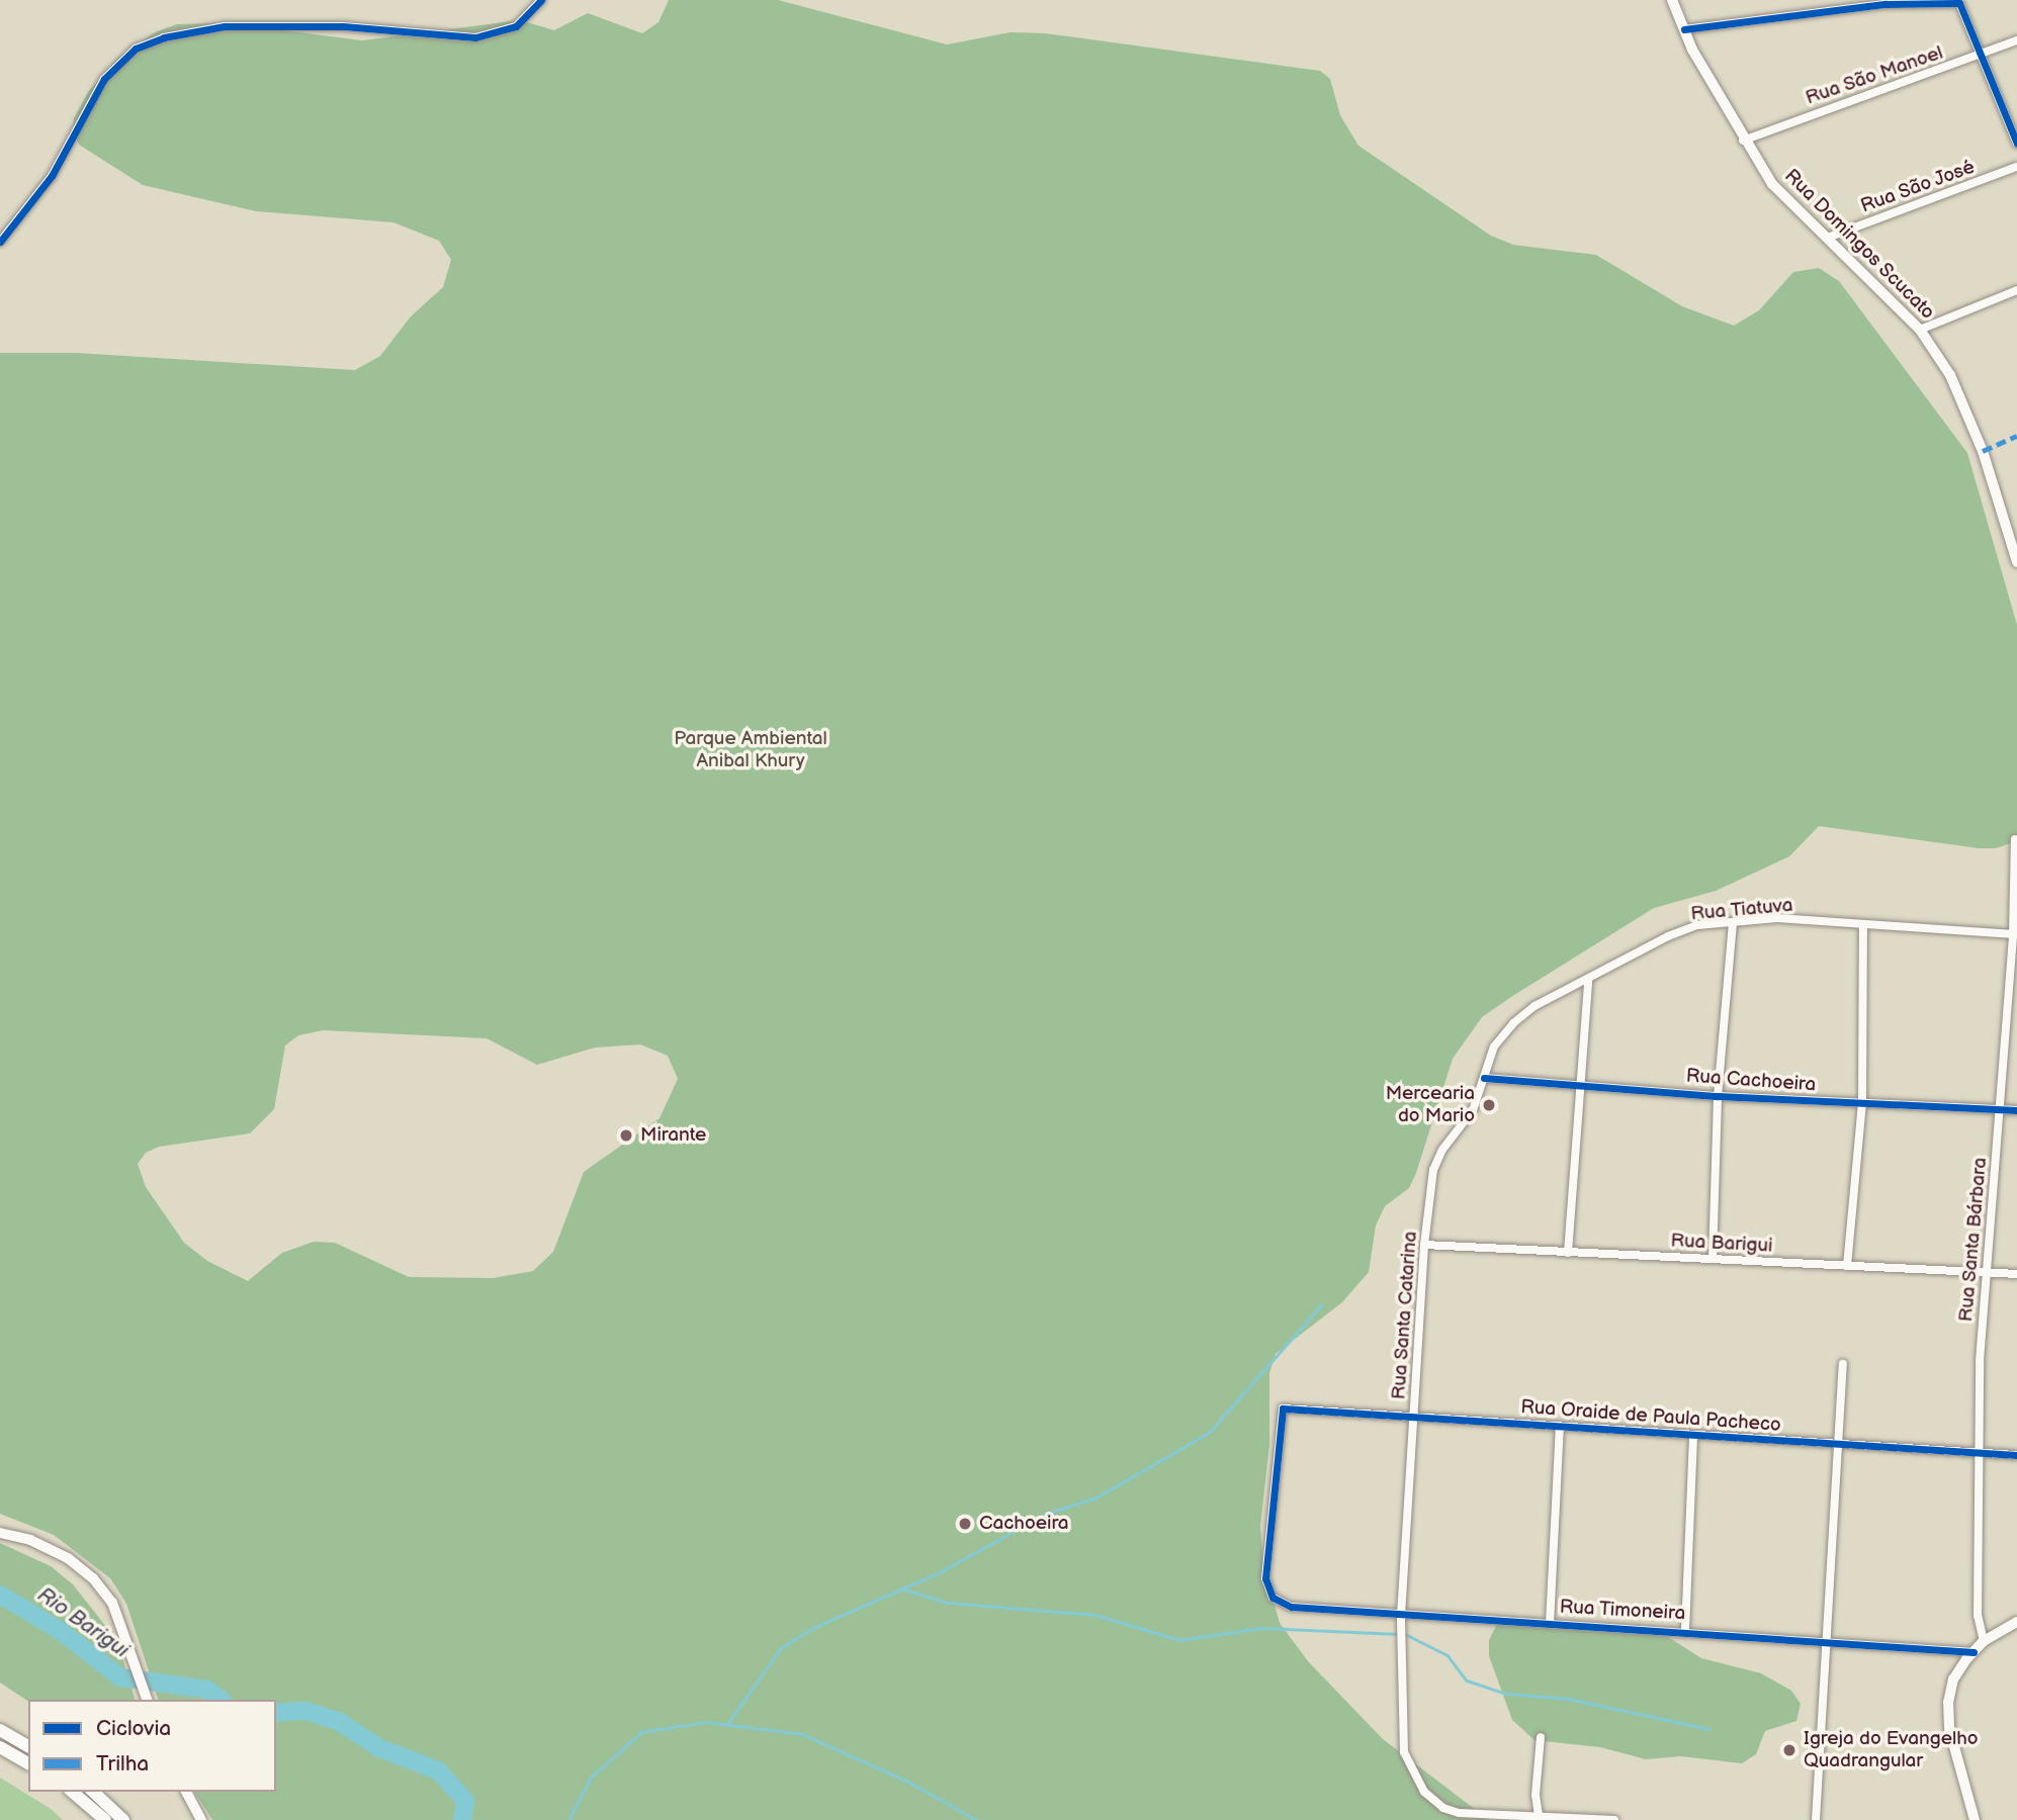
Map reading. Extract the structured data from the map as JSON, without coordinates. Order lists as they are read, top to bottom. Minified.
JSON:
{"streets":{"main road":["Rua Domingos Scucato"],"street":["Rua São Manoel","Rua São José","Rua Tiatuva","Rua Cachoeira","Rua Santa Bárbara","Rua Barigui","Rua Santa Catarina","Rua Oraide de Paula Pacheco","Rua Timoneira"]},"crossings":[["Rua São Manoel","Rua Domingos Scucato"],["Rua São José","Rua Domingos Scucato"],["Rua Tiatuva","Rua Cachoeira"],["Rua Tiatuva","Rua Santa Bárbara"],["Rua Tiatuva","Rua Santa Catarina"],["Rua Cachoeira","Rua Santa Bárbara"],["Rua Cachoeira","Rua Santa Catarina"],["Rua Santa Bárbara","Rua Barigui"],["Rua Santa Bárbara","Rua Oraide de Paula Pacheco"],["Rua Barigui","Rua Santa Catarina"],["Rua Santa Catarina","Rua Oraide de Paula Pacheco"],["Rua Santa Catarina","Rua Timoneira"],["Rua Oraide de Paula Pacheco","Rua Timoneira"]],"water":["Rio Barigui"],"parks":["Parque Ambiental Anibal Khury"],"places":["Mercearia do Mario","Mirante","Cachoeira","Igreja do Evangelho Quadrangular"],"legend":["Ciclovia","Trilha"]}
